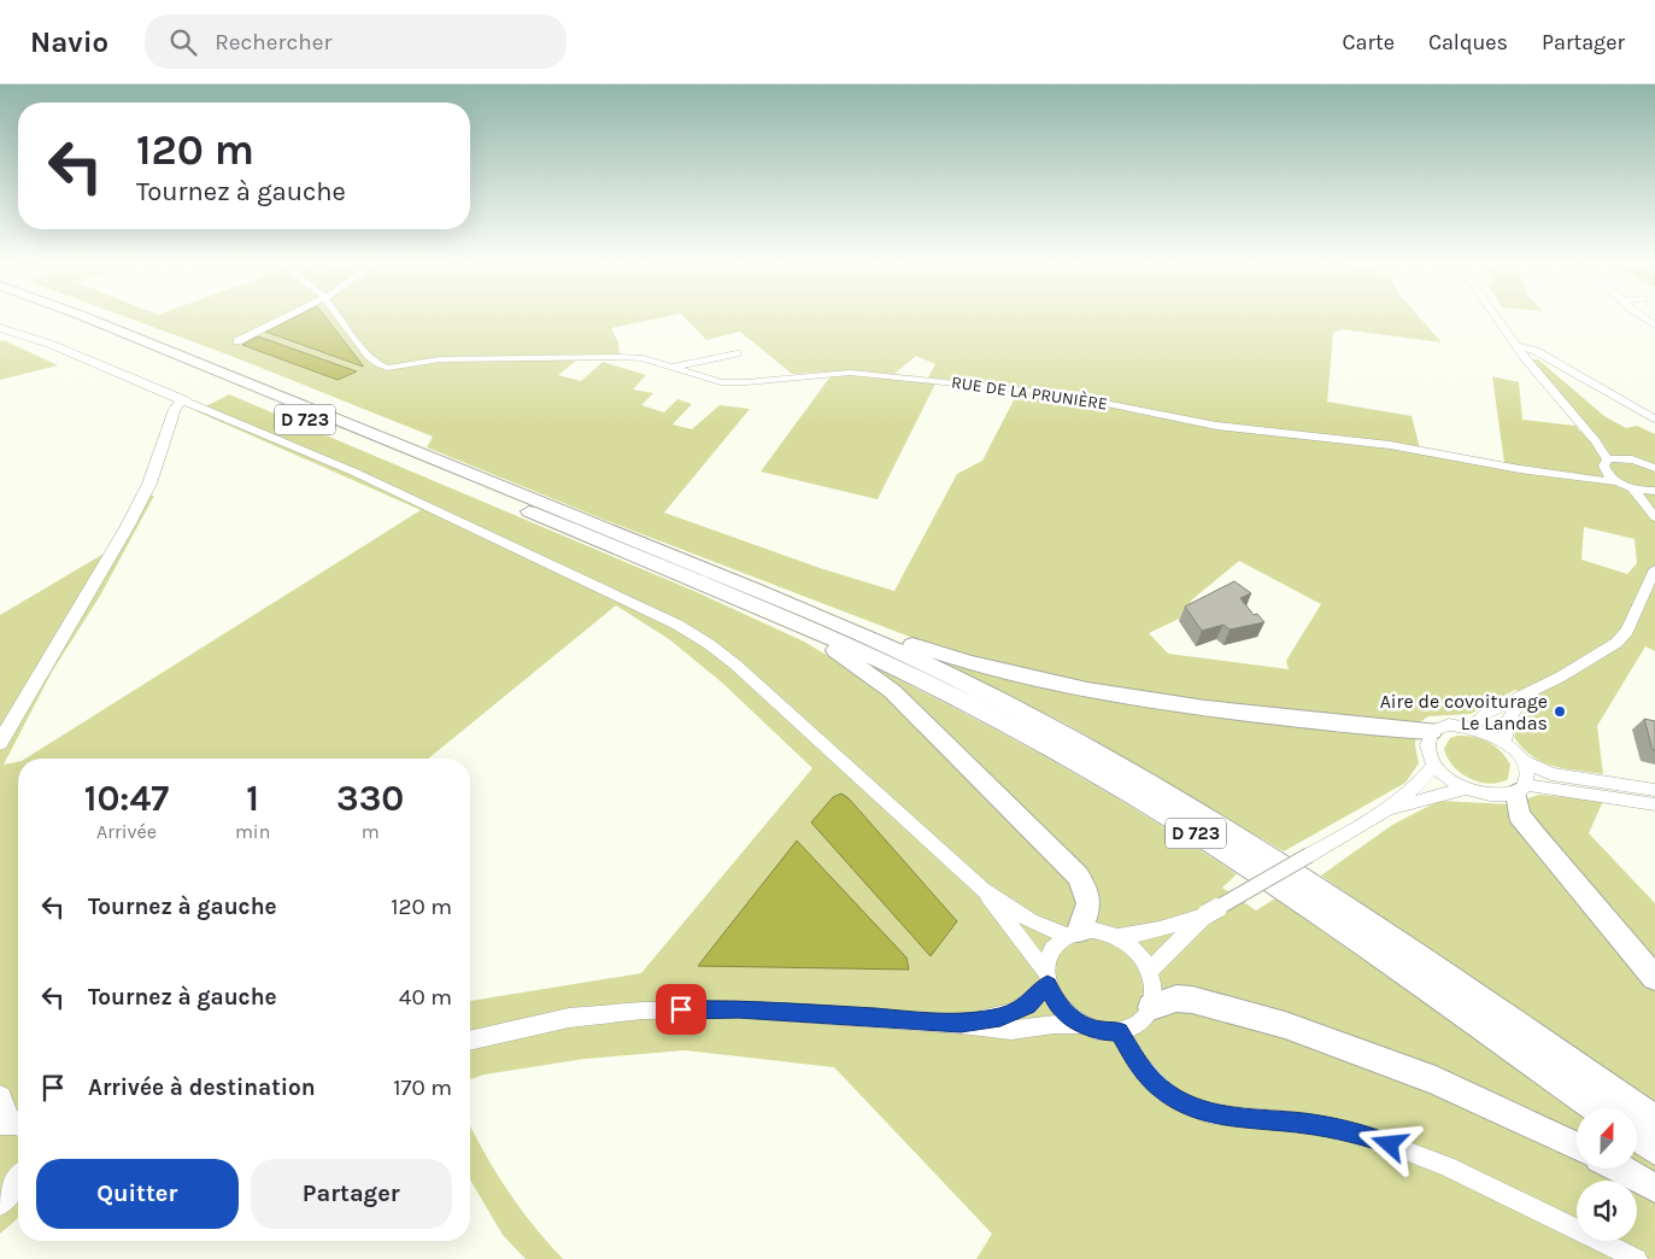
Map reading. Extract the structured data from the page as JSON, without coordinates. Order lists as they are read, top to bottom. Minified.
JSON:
{"streets":{"highway":["D 723"],"street":["RUE DE LA PRUNIÈRE"]},"places":["Aire de covoiturage Le Landas"],"north":"top","page":{"header":"Navio","search":"Rechercher","nav":["Carte","Calques","Partager"],"turn":["120 m","Tournez à gauche"],"eta":["10:47","Arrivée","1","min","330","m"],"list":[{"name":"Tournez à gauche","value":"120 m"},{"name":"Tournez à gauche","value":"40 m"},{"name":"Arrivée à destination","value":"170 m"}],"buttons":["Quitter","Partager"]}}
